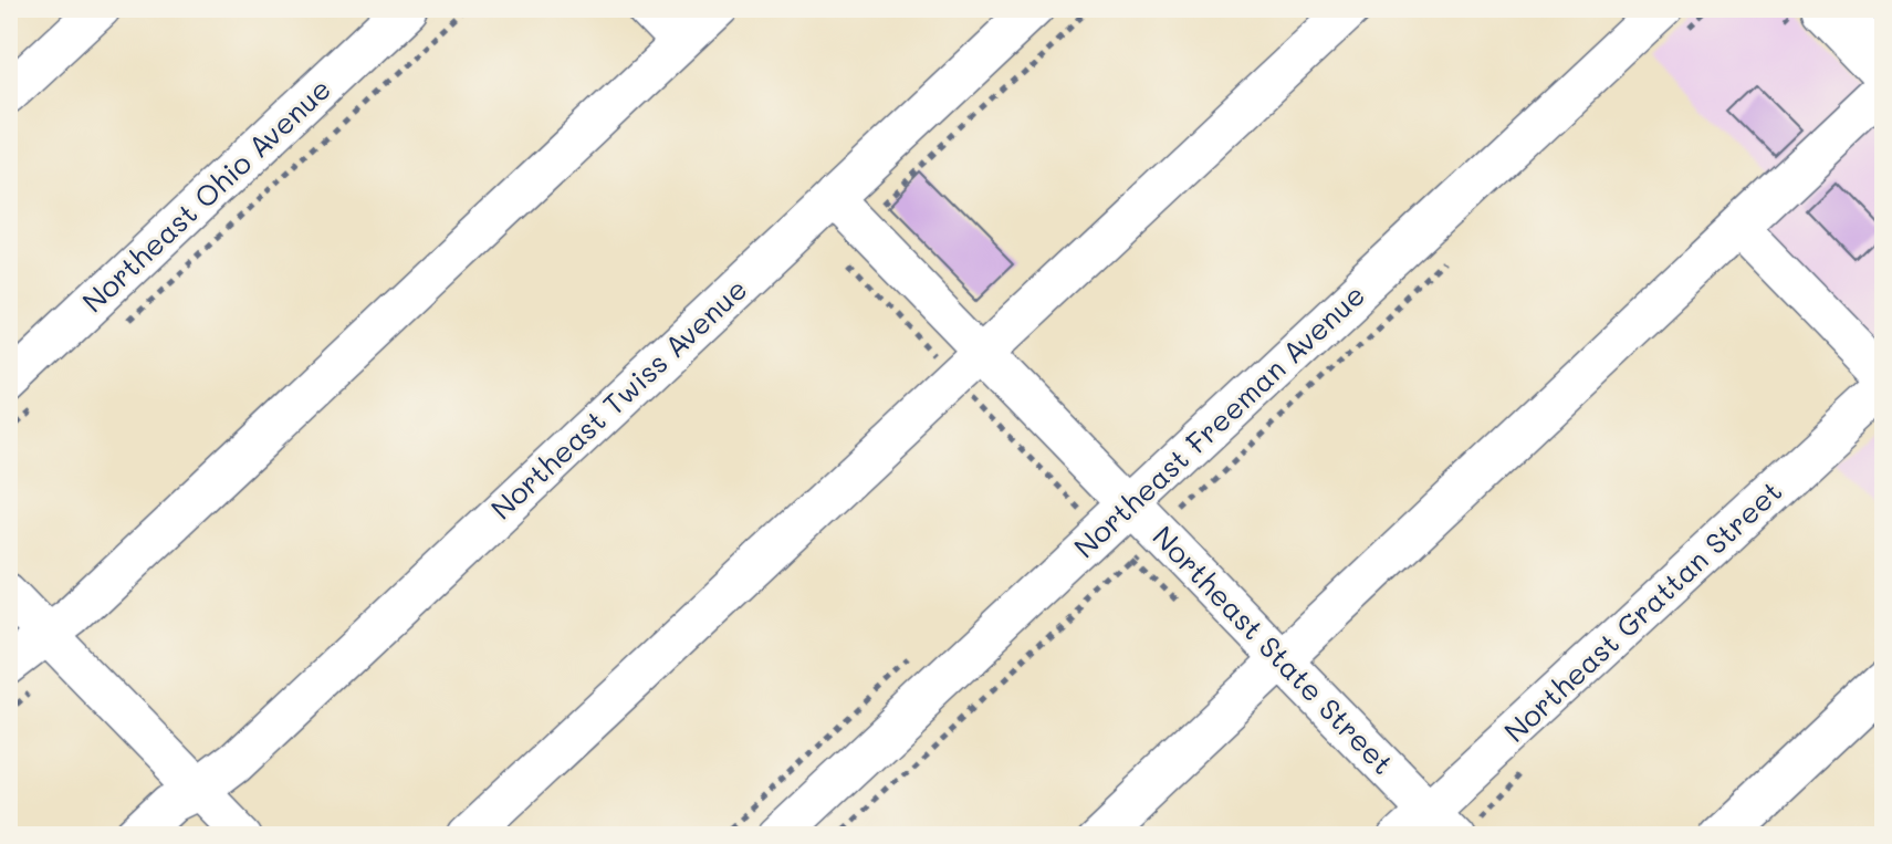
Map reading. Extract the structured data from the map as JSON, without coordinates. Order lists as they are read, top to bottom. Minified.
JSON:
{"streets":{"street":["Northeast Ohio Avenue","Northeast Twiss Avenue","Northeast Freeman Avenue","Northeast Grattan Street","Northeast State Street"]},"crossings":[["Northeast Twiss Avenue","Northeast State Street"],["Northeast Freeman Avenue","Northeast State Street"],["Northeast Grattan Street","Northeast State Street"]]}
